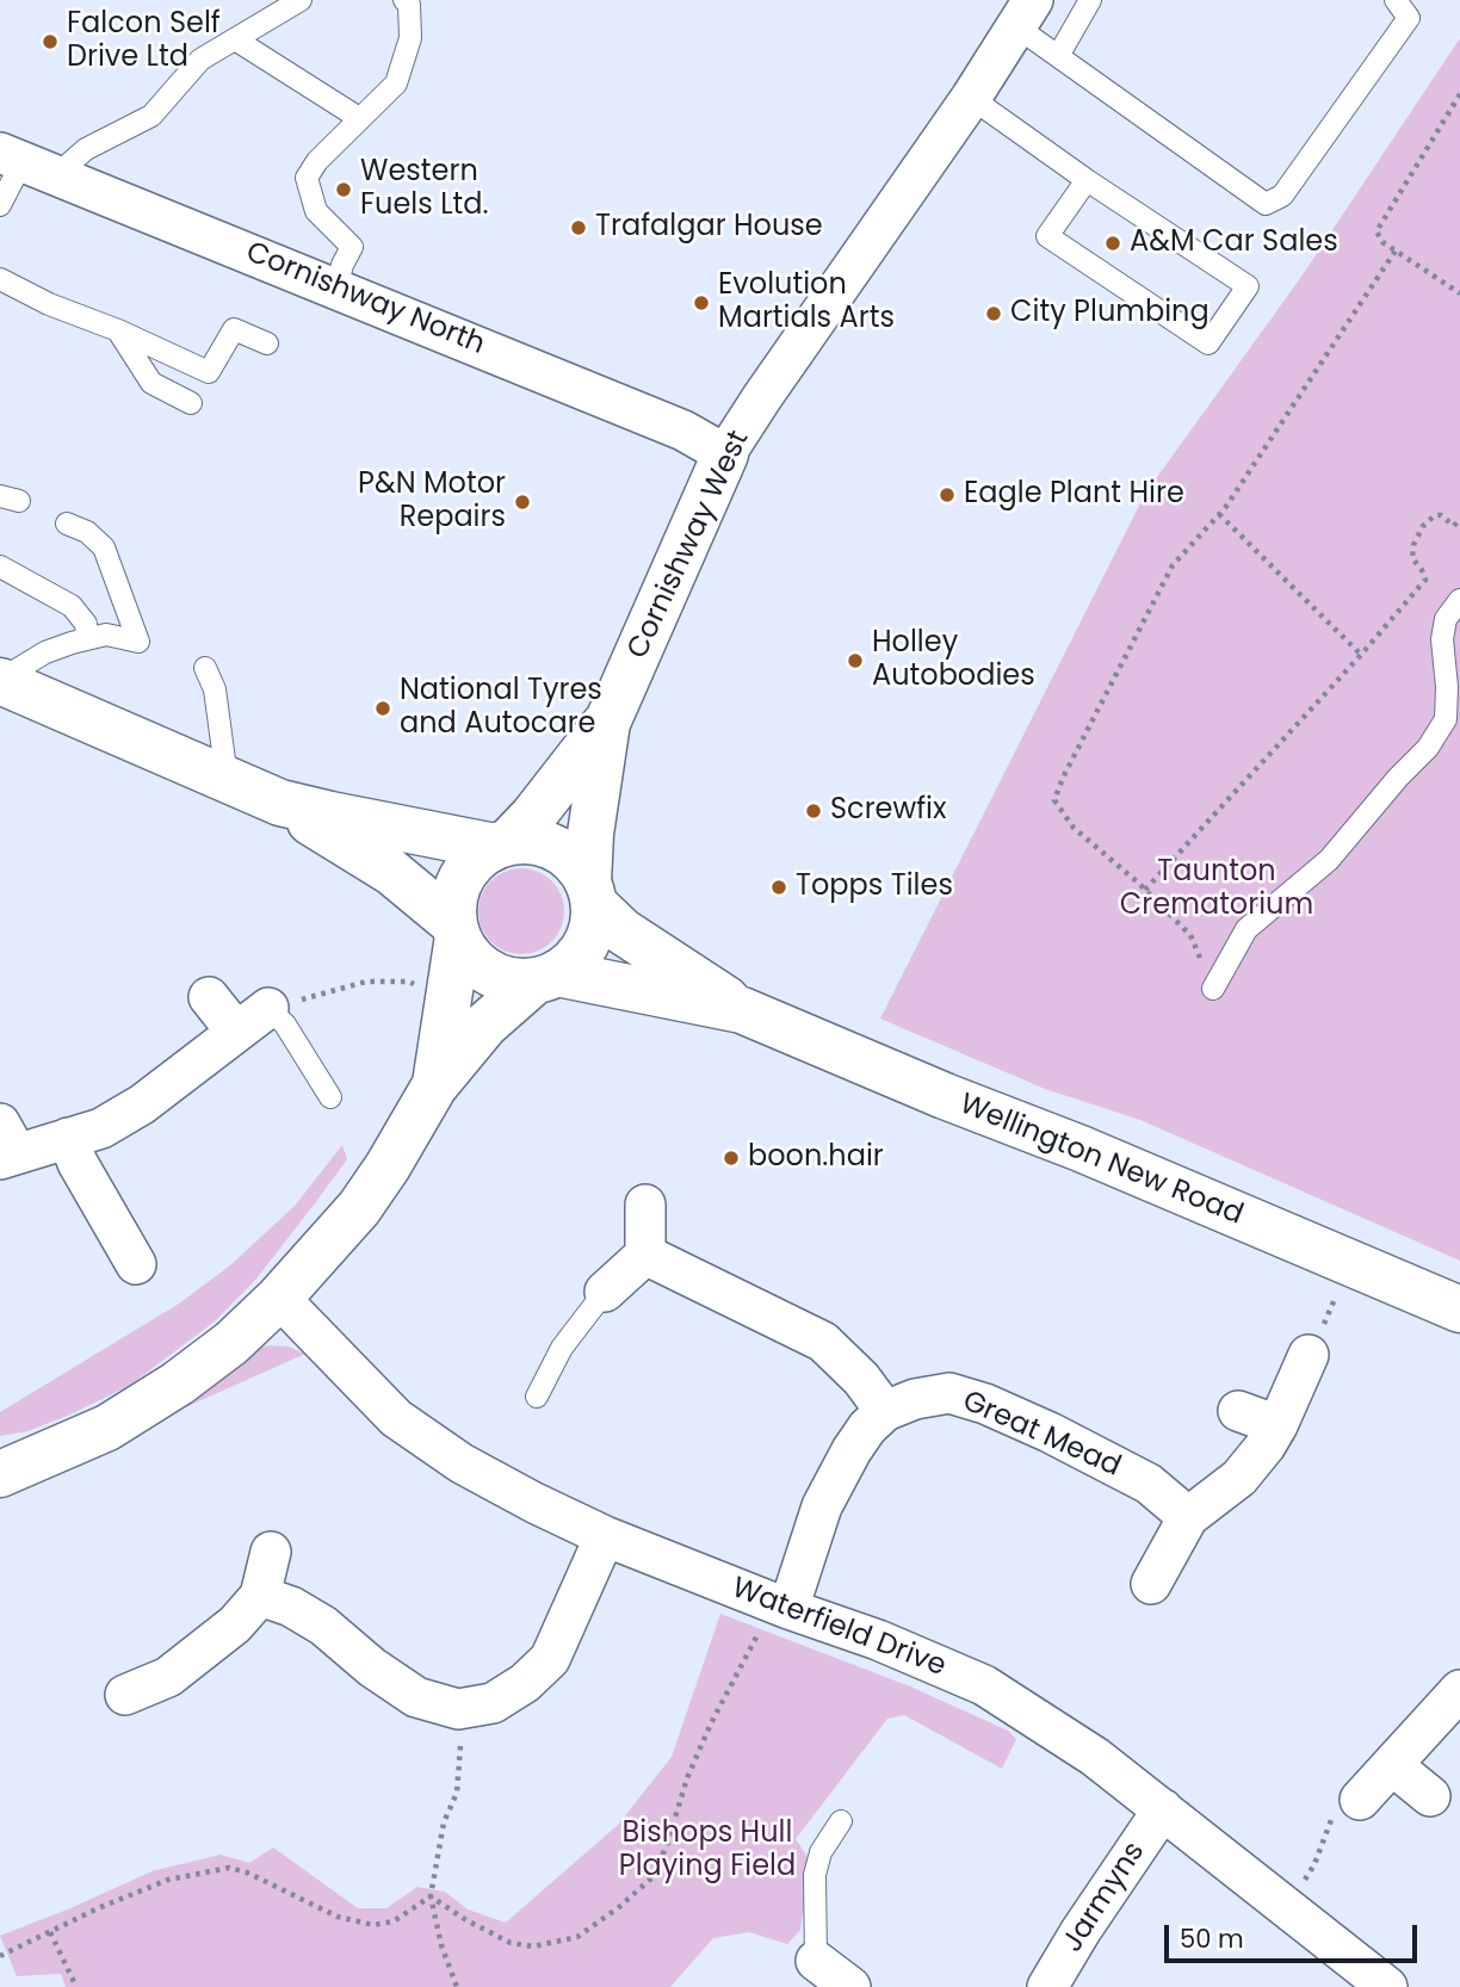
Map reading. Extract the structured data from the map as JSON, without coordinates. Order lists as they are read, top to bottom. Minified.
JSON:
{"streets":{"main road":["Cornishway West","Wellington New Road"],"street":["Cornishway North","Great Mead","Waterfield Drive","Jarmyns"]},"crossings":[["Cornishway North","Cornishway West"],["Cornishway West","Wellington New Road"],["Great Mead","Waterfield Drive"],["Waterfield Drive","Jarmyns"]],"parks":["Taunton Crematorium","Bishops Hull Playing Field"],"places":["Falcon Self Drive Ltd","Western Fuels Ltd.","Trafalgar House","A&M Car Sales","Evolution Martials Arts","City Plumbing","Eagle Plant Hire","P&N Motor Repairs","Holley Autobodies","National Tyres and Autocare","Screwfix","Topps Tiles","boon.hair"],"scale_bar":"50 m"}
